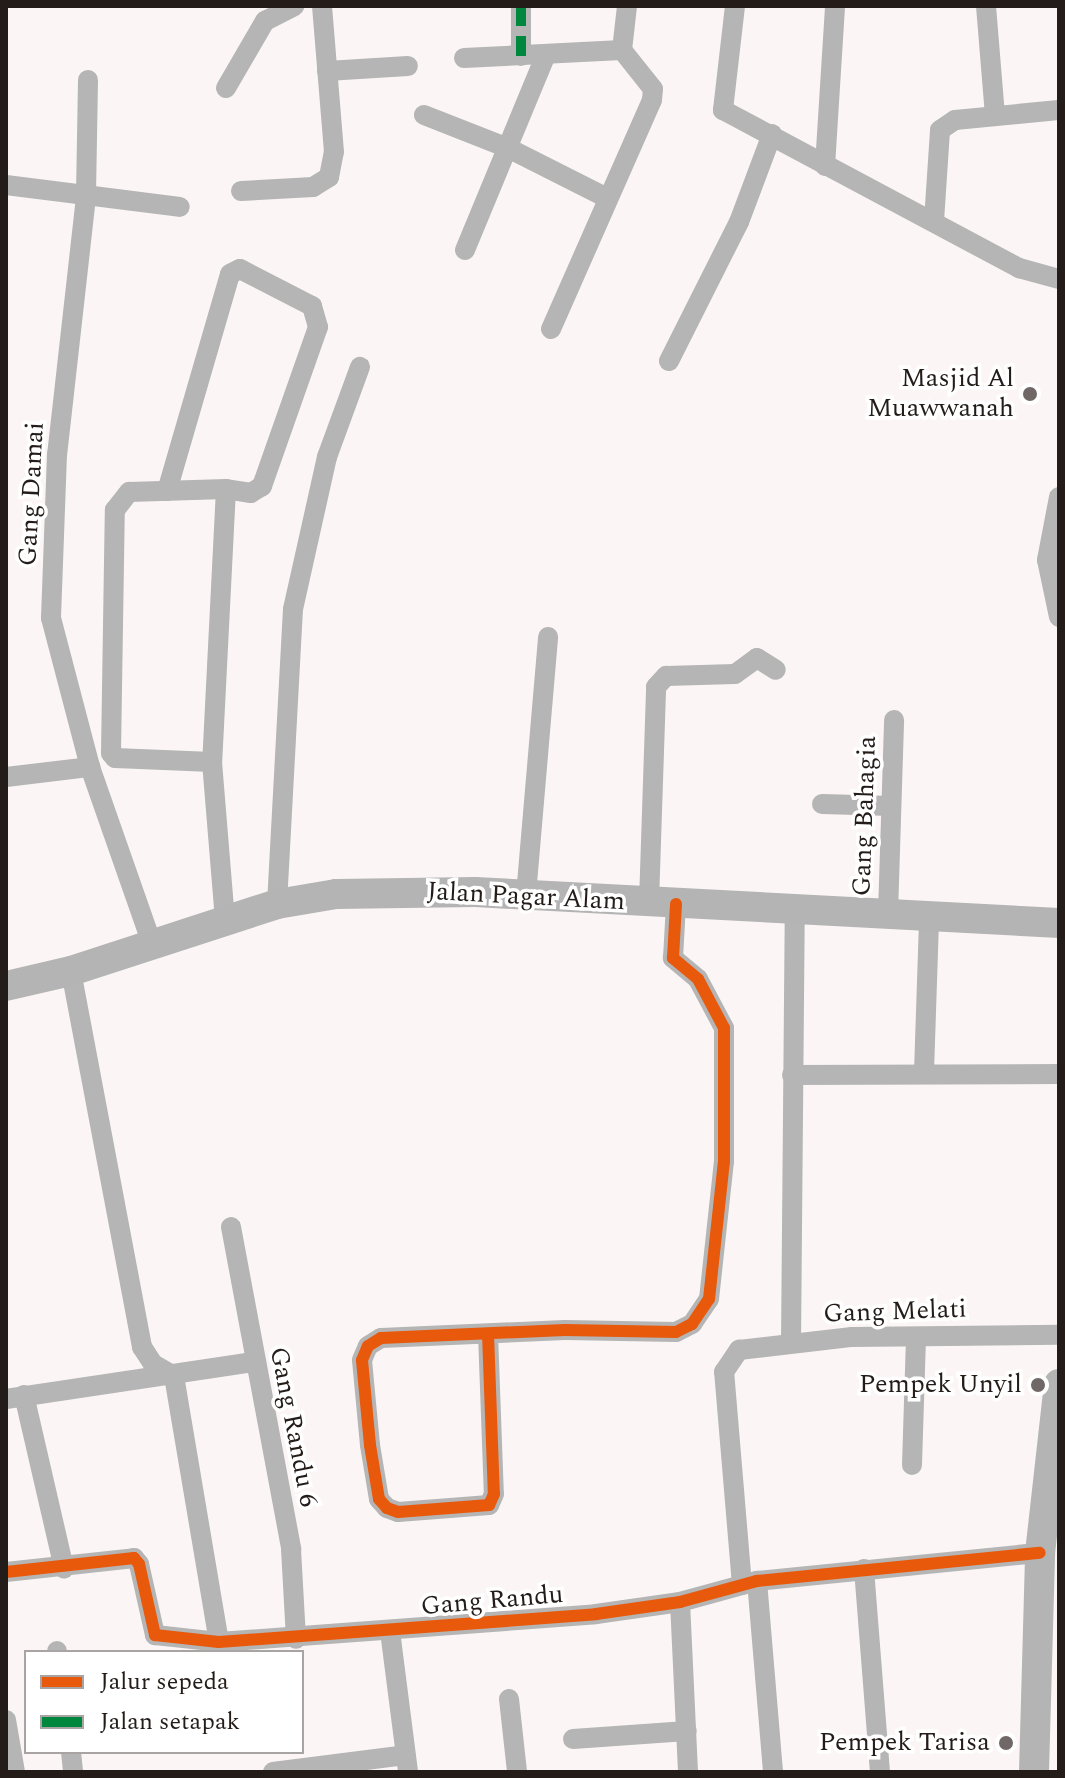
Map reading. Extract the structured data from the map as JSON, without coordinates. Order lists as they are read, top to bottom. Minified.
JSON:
{"streets":{"street":["Gang Damai","Gang Bahagia","Jalan Pagar Alam","Gang Melati","Gang Randu 6","Gang Randu"]},"crossings":[["Gang Damai","Jalan Pagar Alam"],["Gang Bahagia","Jalan Pagar Alam"],["Gang Melati","Gang Randu"],["Gang Randu 6","Gang Randu"]],"places":["Masjid Al Muawwanah","Pempek Unyil","Pempek Tarisa"],"legend":["Jalur sepeda","Jalan setapak"]}
